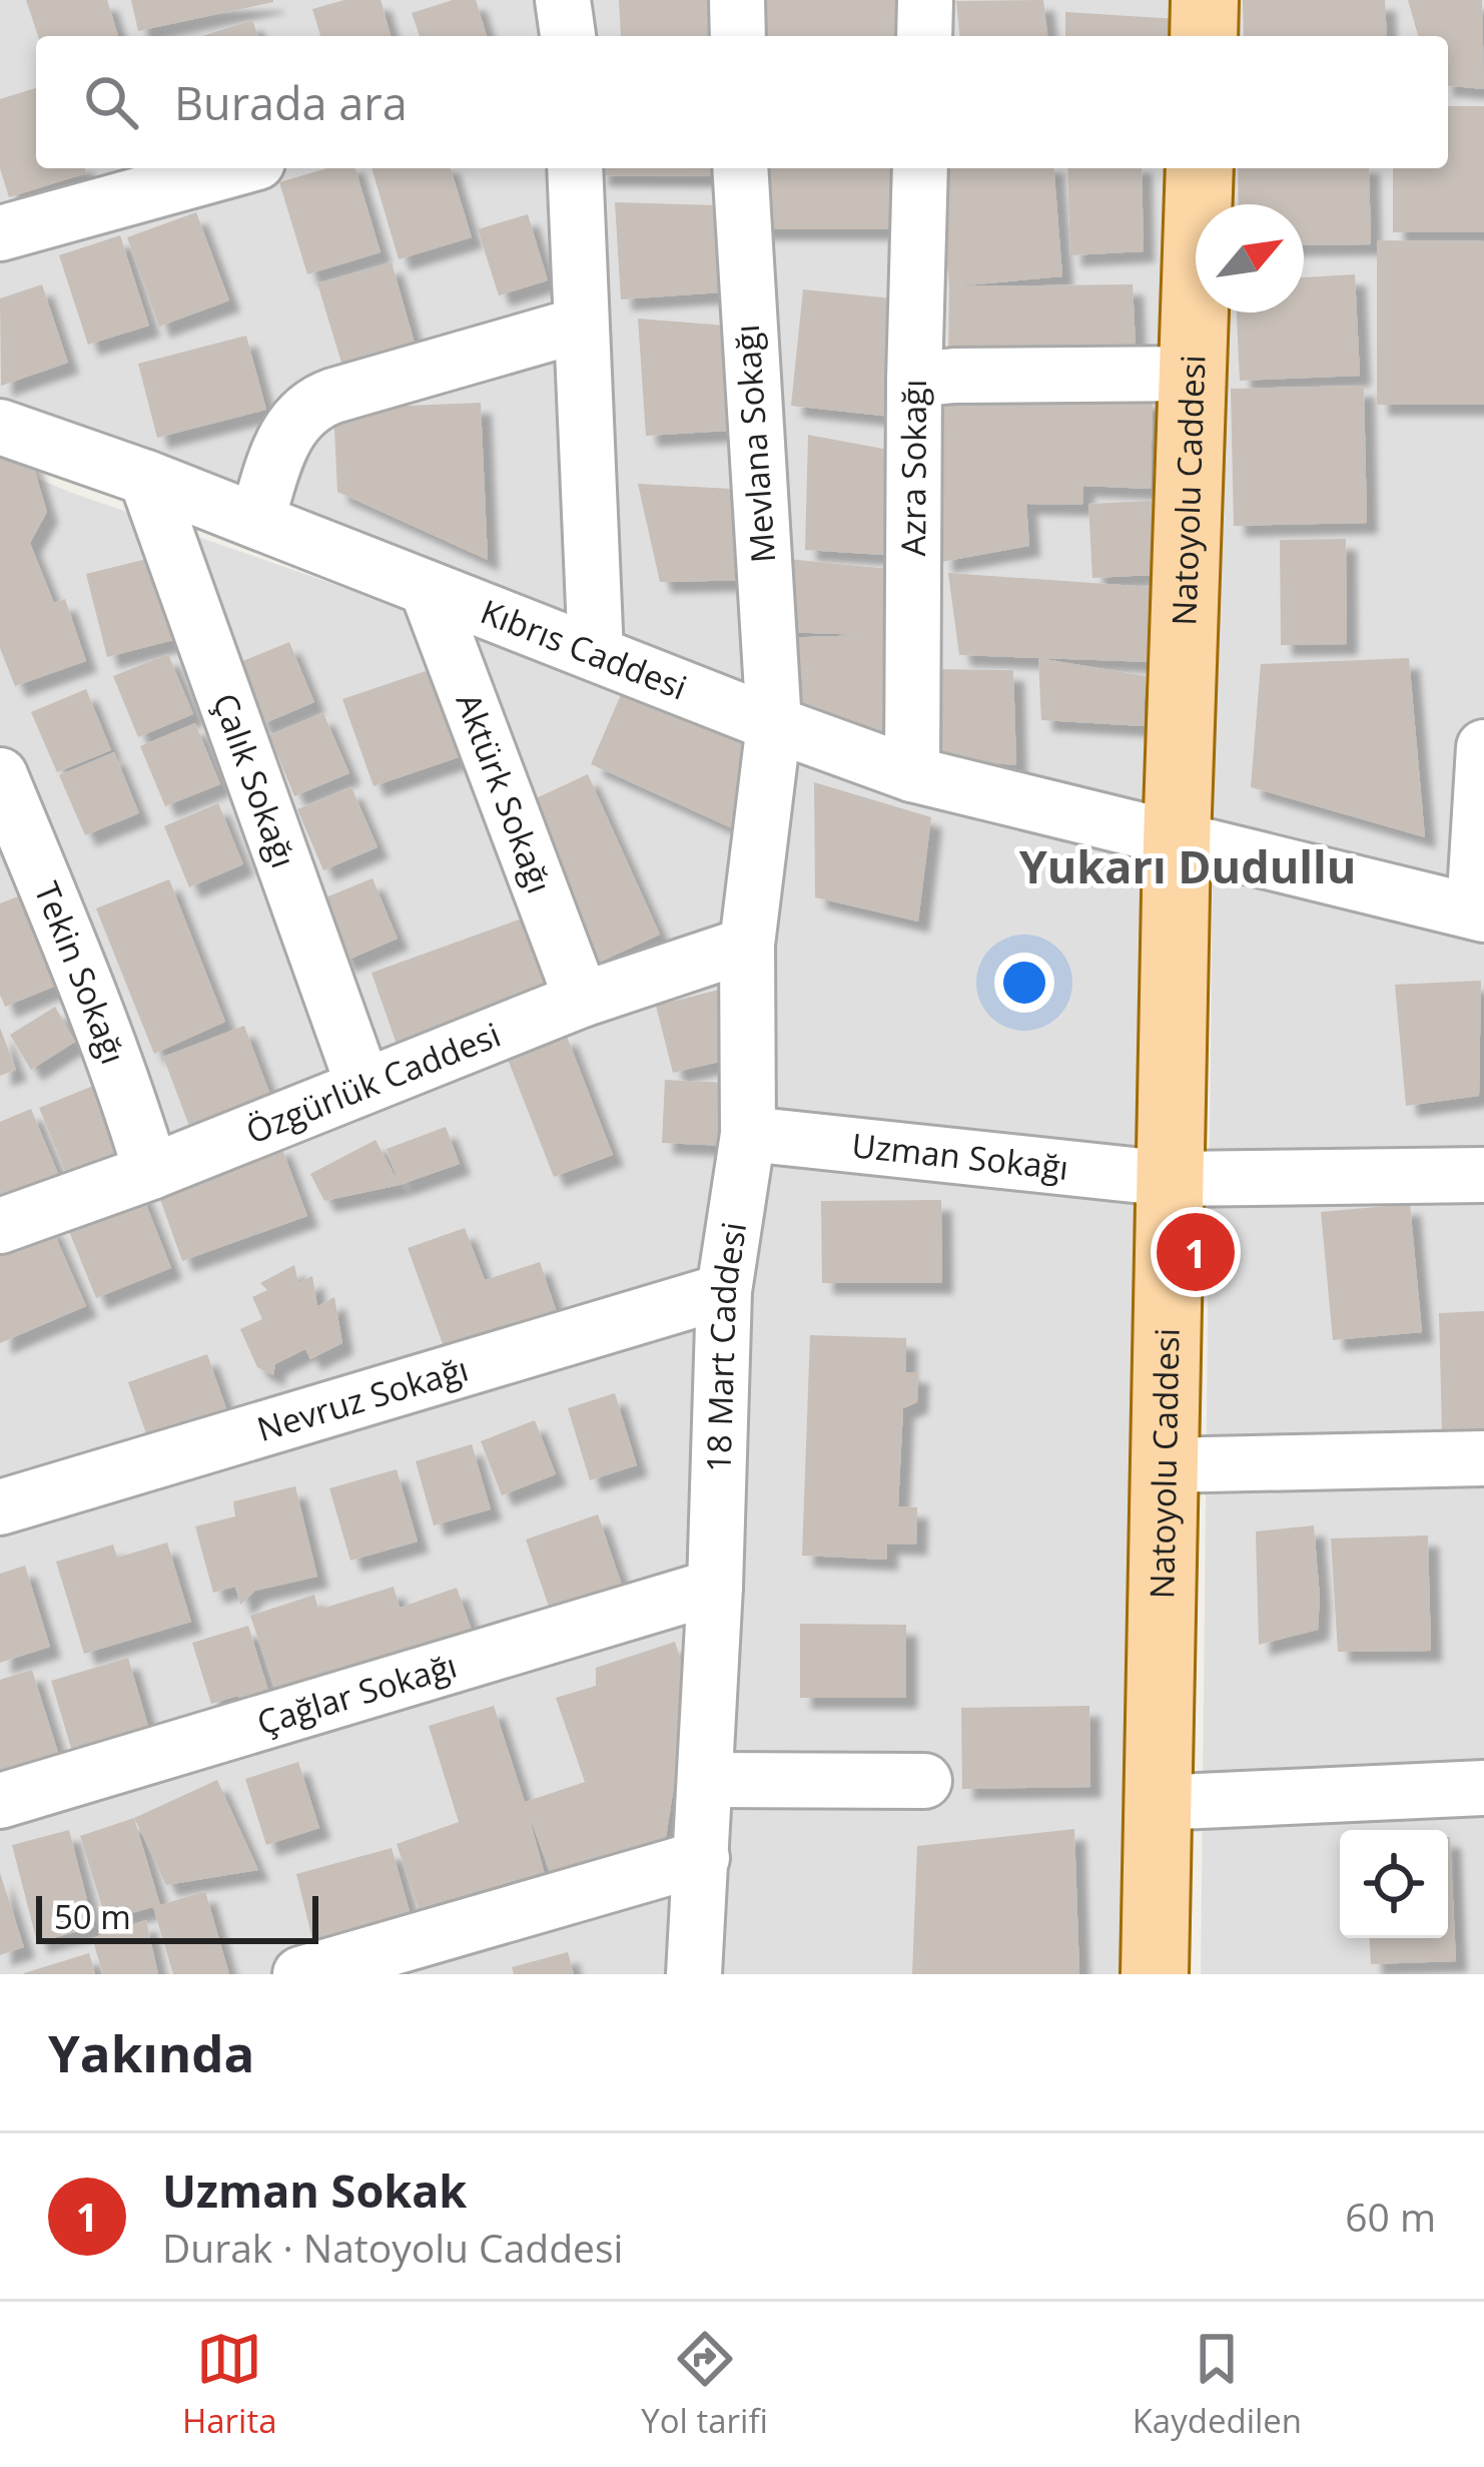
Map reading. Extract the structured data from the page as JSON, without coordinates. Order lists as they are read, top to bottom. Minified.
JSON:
{"streets":{"main road":["Natoyolu Caddesi"],"street":["Mevlana Sokağı","Azra Sokağı","Kıbrıs Caddesi","Çalık Sokağı","Aktürk Sokağı","Tekin Sokağı","Özgürlük Caddesi","Uzman Sokağı","18 Mart Caddesi","Nevruz Sokağı","Çağlar Sokağı"]},"crossings":[["Mevlana Sokağı","Kıbrıs Caddesi"],["Mevlana Sokağı","18 Mart Caddesi"],["Azra Sokağı","Kıbrıs Caddesi"],["Natoyolu Caddesi","Kıbrıs Caddesi"],["Natoyolu Caddesi","Uzman Sokağı"],["Kıbrıs Caddesi","Çalık Sokağı"],["Kıbrıs Caddesi","Aktürk Sokağı"],["Kıbrıs Caddesi","18 Mart Caddesi"],["Çalık Sokağı","Özgürlük Caddesi"],["Aktürk Sokağı","Özgürlük Caddesi"],["Tekin Sokağı","Özgürlük Caddesi"],["Özgürlük Caddesi","18 Mart Caddesi"],["Uzman Sokağı","18 Mart Caddesi"],["18 Mart Caddesi","Nevruz Sokağı"],["18 Mart Caddesi","Çağlar Sokağı"]],"districts":["Yukarı Dudullu"],"scale_bar":"50 m","north":"top right","page":{"search":"Burada ara","pins":"1","scale":"50 m","heading":"Yakında","list":[{"mark":"1","name":"Uzman Sokak","note":"Durak · Natoyolu Caddesi","value":"60 m"}],"nav":["Harita","Yol tarifi","Kaydedilen"]}}
